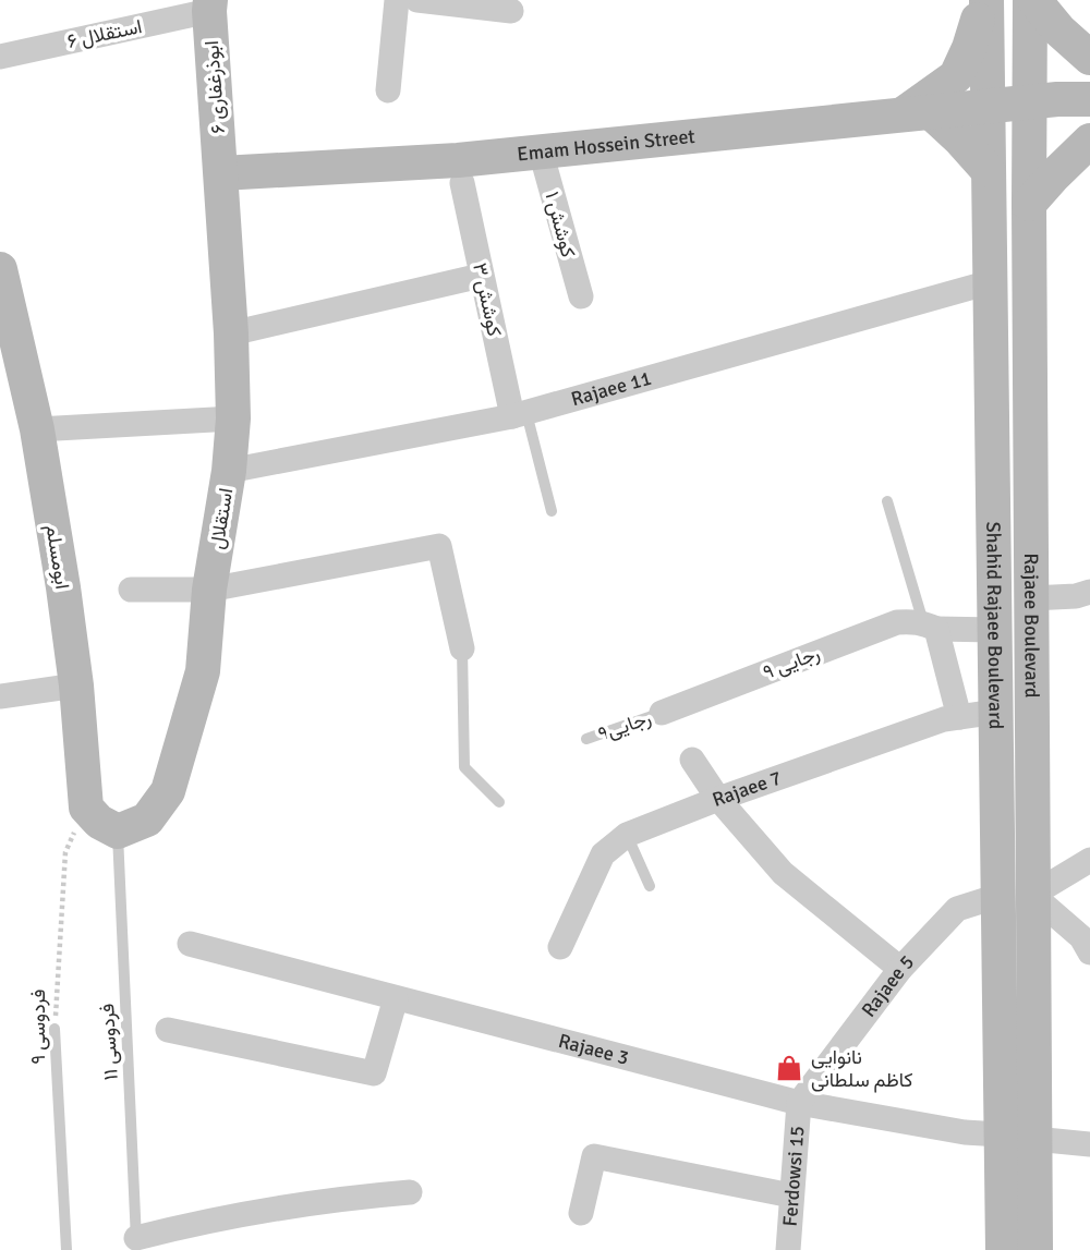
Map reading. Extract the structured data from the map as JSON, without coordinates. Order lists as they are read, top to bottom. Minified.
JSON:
{"streets":{"main road":["ابوذرغفاری ۶","Emam Hossein Street","استقلال","ابومسلم","Shahid Rajaee Boulevard","Rajaee Boulevard"],"street":["استقلال ۶","کوشش ۱","کوشش ۳","Rajaee 11","رجایی ۹","Rajaee 7","Rajaee 5","Rajaee 3","Ferdowsi 15"],"lane":["رجایی۹","فردوسی ۹","فردوسی ۱۱"]},"crossings":[["استقلال ۶","ابوذرغفاری ۶"],["ابوذرغفاری ۶","Emam Hossein Street"],["ابوذرغفاری ۶","استقلال"],["Emam Hossein Street","کوشش ۱"],["Emam Hossein Street","استقلال"],["Emam Hossein Street","Shahid Rajaee Boulevard"],["Emam Hossein Street","Rajaee Boulevard"],["کوشش ۳","Rajaee 11"],["Rajaee 11","استقلال"],["Rajaee 11","Shahid Rajaee Boulevard"],["استقلال","فردوسی ۱۱"],["ابومسلم","فردوسی ۹"],["Shahid Rajaee Boulevard","Rajaee Boulevard"],["Shahid Rajaee Boulevard","Rajaee 7"],["Shahid Rajaee Boulevard","Rajaee 5"],["Shahid Rajaee Boulevard","Rajaee 3"],["Rajaee Boulevard","Rajaee 3"],["رجایی ۹","رجایی۹"],["Rajaee 5","Rajaee 3"],["Rajaee 5","Ferdowsi 15"],["Rajaee 3","Ferdowsi 15"]],"places":{"shop":["نانوایی کاظم سلطانی"]}}
